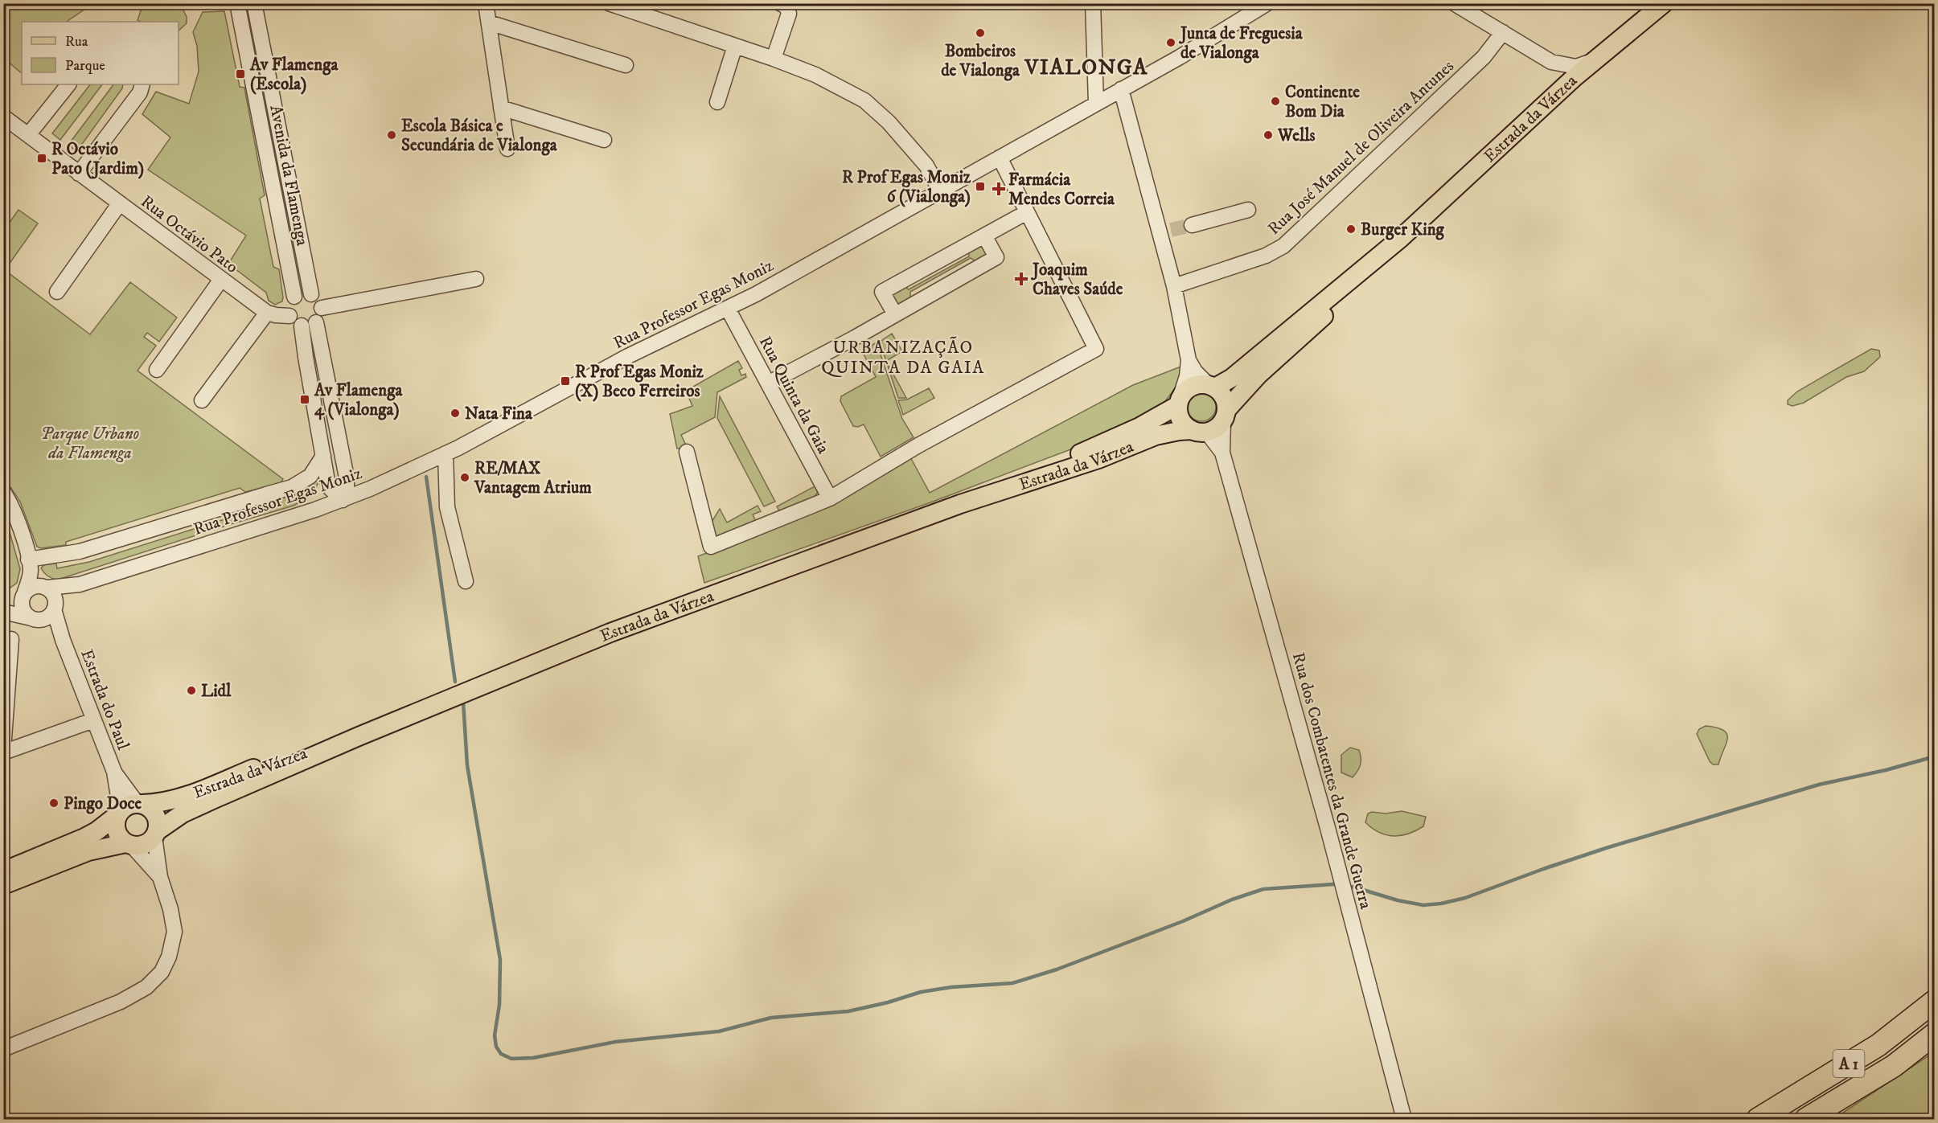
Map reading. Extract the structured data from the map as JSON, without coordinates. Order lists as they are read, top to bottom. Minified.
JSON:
{"streets":{"highway":["A 1"],"main road":["Estrada da Várzea"],"street":["Rua José Manuel de Oliveira Antunes","Avenida da Flamenga","Rua Octávio Pato","Rua Professor Egas Moniz","Rua Quinta da Gaia","Estrada do Paul","Rua dos Combatentes da Grande Guerra"]},"crossings":[["Estrada da Várzea","Estrada do Paul"],["Estrada da Várzea","Rua dos Combatentes da Grande Guerra"],["Avenida da Flamenga","Rua Octávio Pato"],["Rua Professor Egas Moniz","Rua Quinta da Gaia"],["Rua Professor Egas Moniz","Estrada do Paul"]],"districts":["VIALONGA","URBANIZAÇÃO QUINTA DA GAIA"],"parks":["Parque Urbano da Flamenga"],"places":{"other":["Bombeiros de Vialonga","Junta de Freguesia de Vialonga","Continente Bom Dia","Escola Básica e Secundária de Vialonga","Wells","Burger King","Nata Fina","RE/MAX Vantagem Atrium","Lidl","Pingo Doce"],"transit":["Av Flamenga (Escola)","R Octávio Pato (Jardim)","R Prof Egas Moniz 6 (Vialonga)","R Prof Egas Moniz (X) Beco Ferreiros","Av Flamenga 4 (Vialonga)"],"health":["Farmácia Mendes Correia","Joaquim Chaves Saúde"]},"legend":["Rua","Parque"]}
